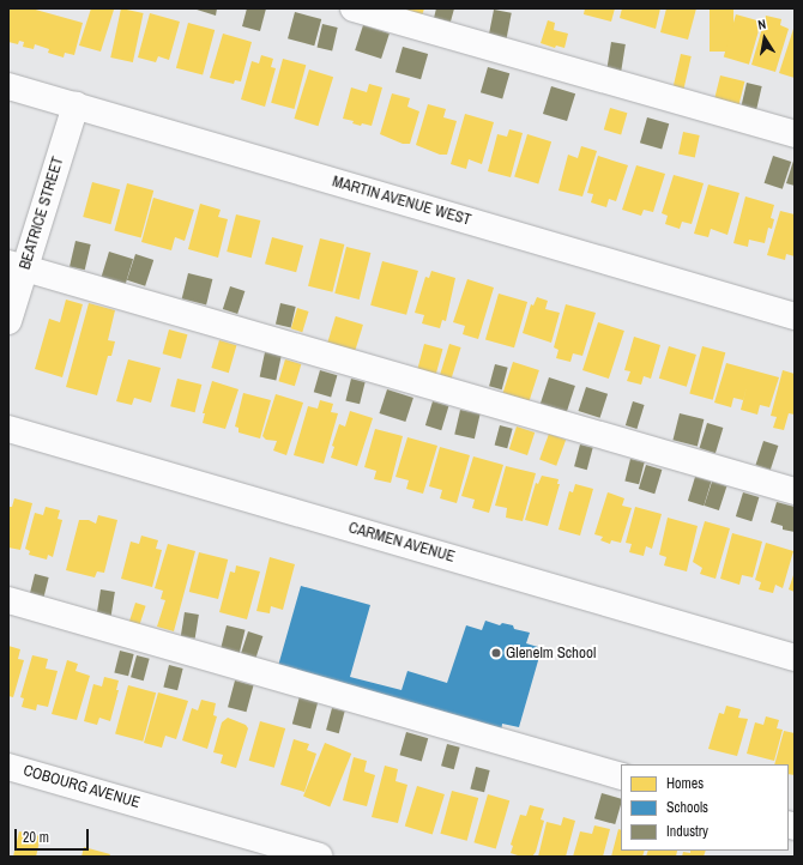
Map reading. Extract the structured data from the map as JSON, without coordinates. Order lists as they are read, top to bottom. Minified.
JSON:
{"streets":{"street":["MARTIN AVENUE WEST","BEATRICE STREET","CARMEN AVENUE","COBOURG AVENUE"]},"crossings":[["MARTIN AVENUE WEST","BEATRICE STREET"]],"places":["Glenelm School"],"legend":["Homes","Schools","Industry"],"scale_bar":"20 m","north":"top"}
